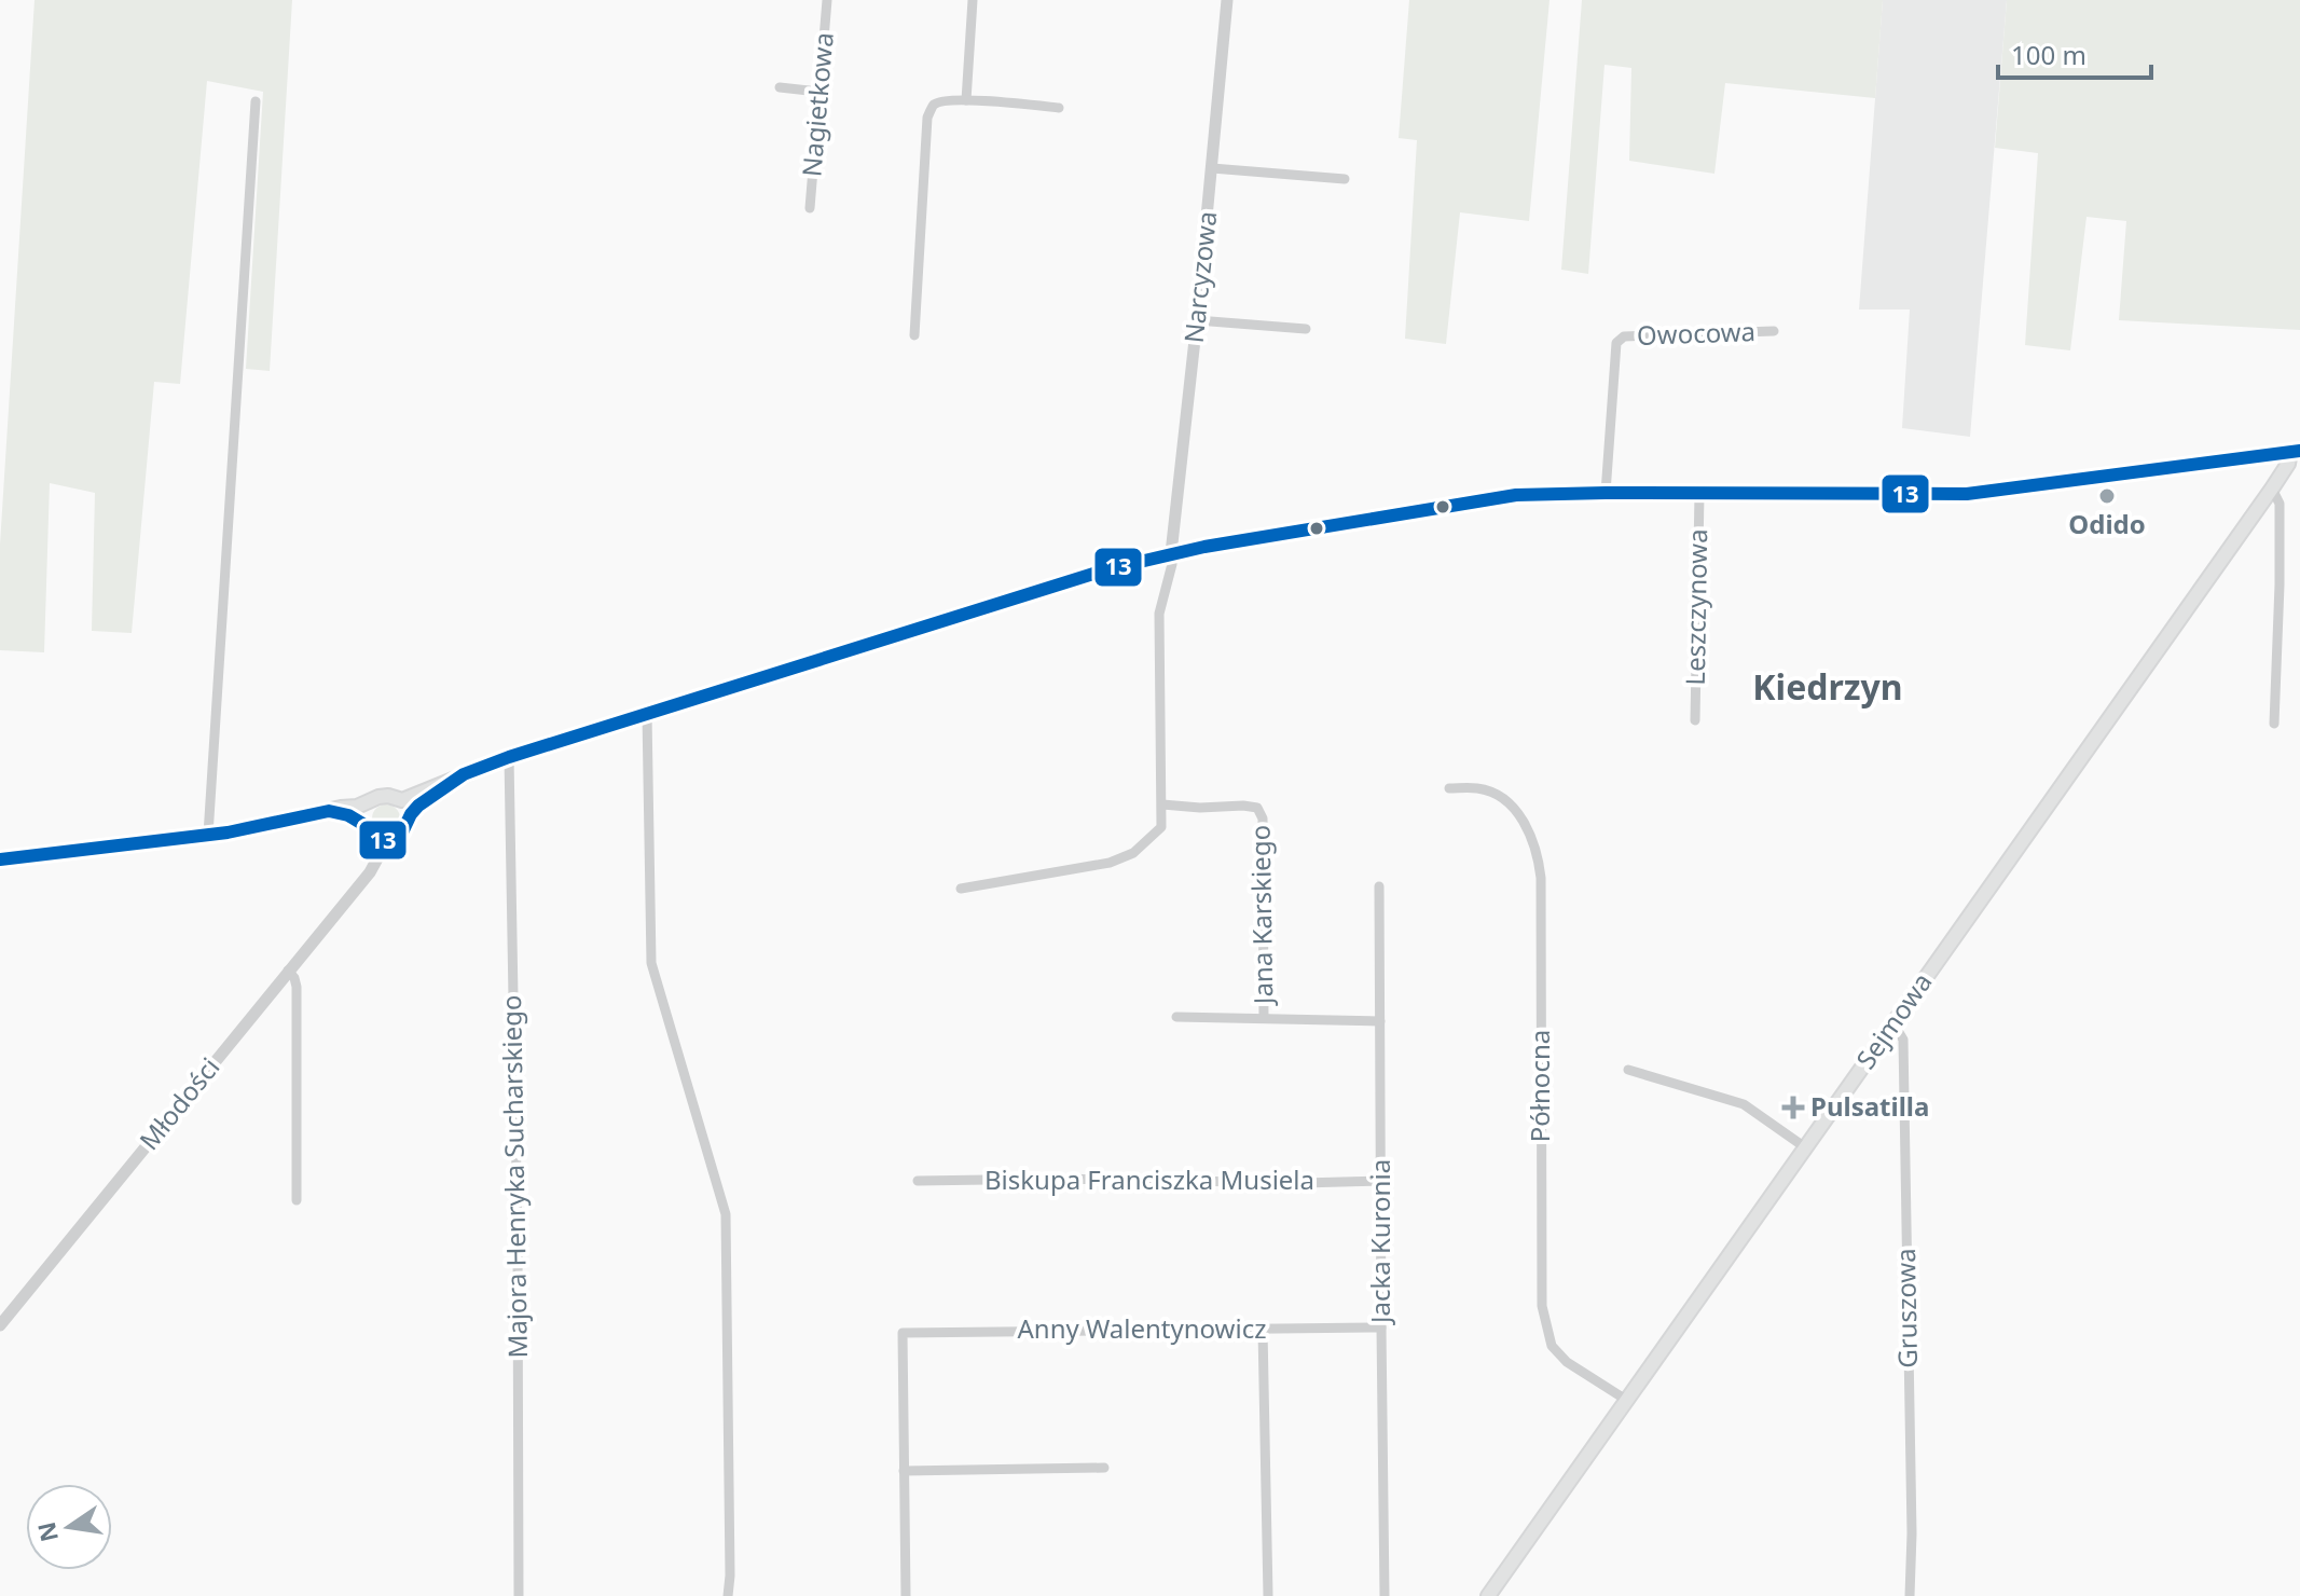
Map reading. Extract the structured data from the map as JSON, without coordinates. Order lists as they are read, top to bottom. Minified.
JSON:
{"streets":{"main road":["Sejmowa"],"street":["Nagietkowa","Narcyzowa","Owocowa","Leszczynowa","Jana Karskiego","Północna","Młodości","Majora Henryka Sucharskiego","Biskupa Franciszka Musiela","Jacka Kuronia","Gruszowa","Anny Walentynowicz"]},"crossings":[["Sejmowa","Północna"],["Sejmowa","Gruszowa"],["Biskupa Franciszka Musiela","Jacka Kuronia"],["Jacka Kuronia","Anny Walentynowicz"]],"districts":["Kiedrzyn"],"places":{"other":["Odido"],"health":["Pulsatilla"]},"lines":["transit line 13"],"scale_bar":"100 m","north":"left"}
